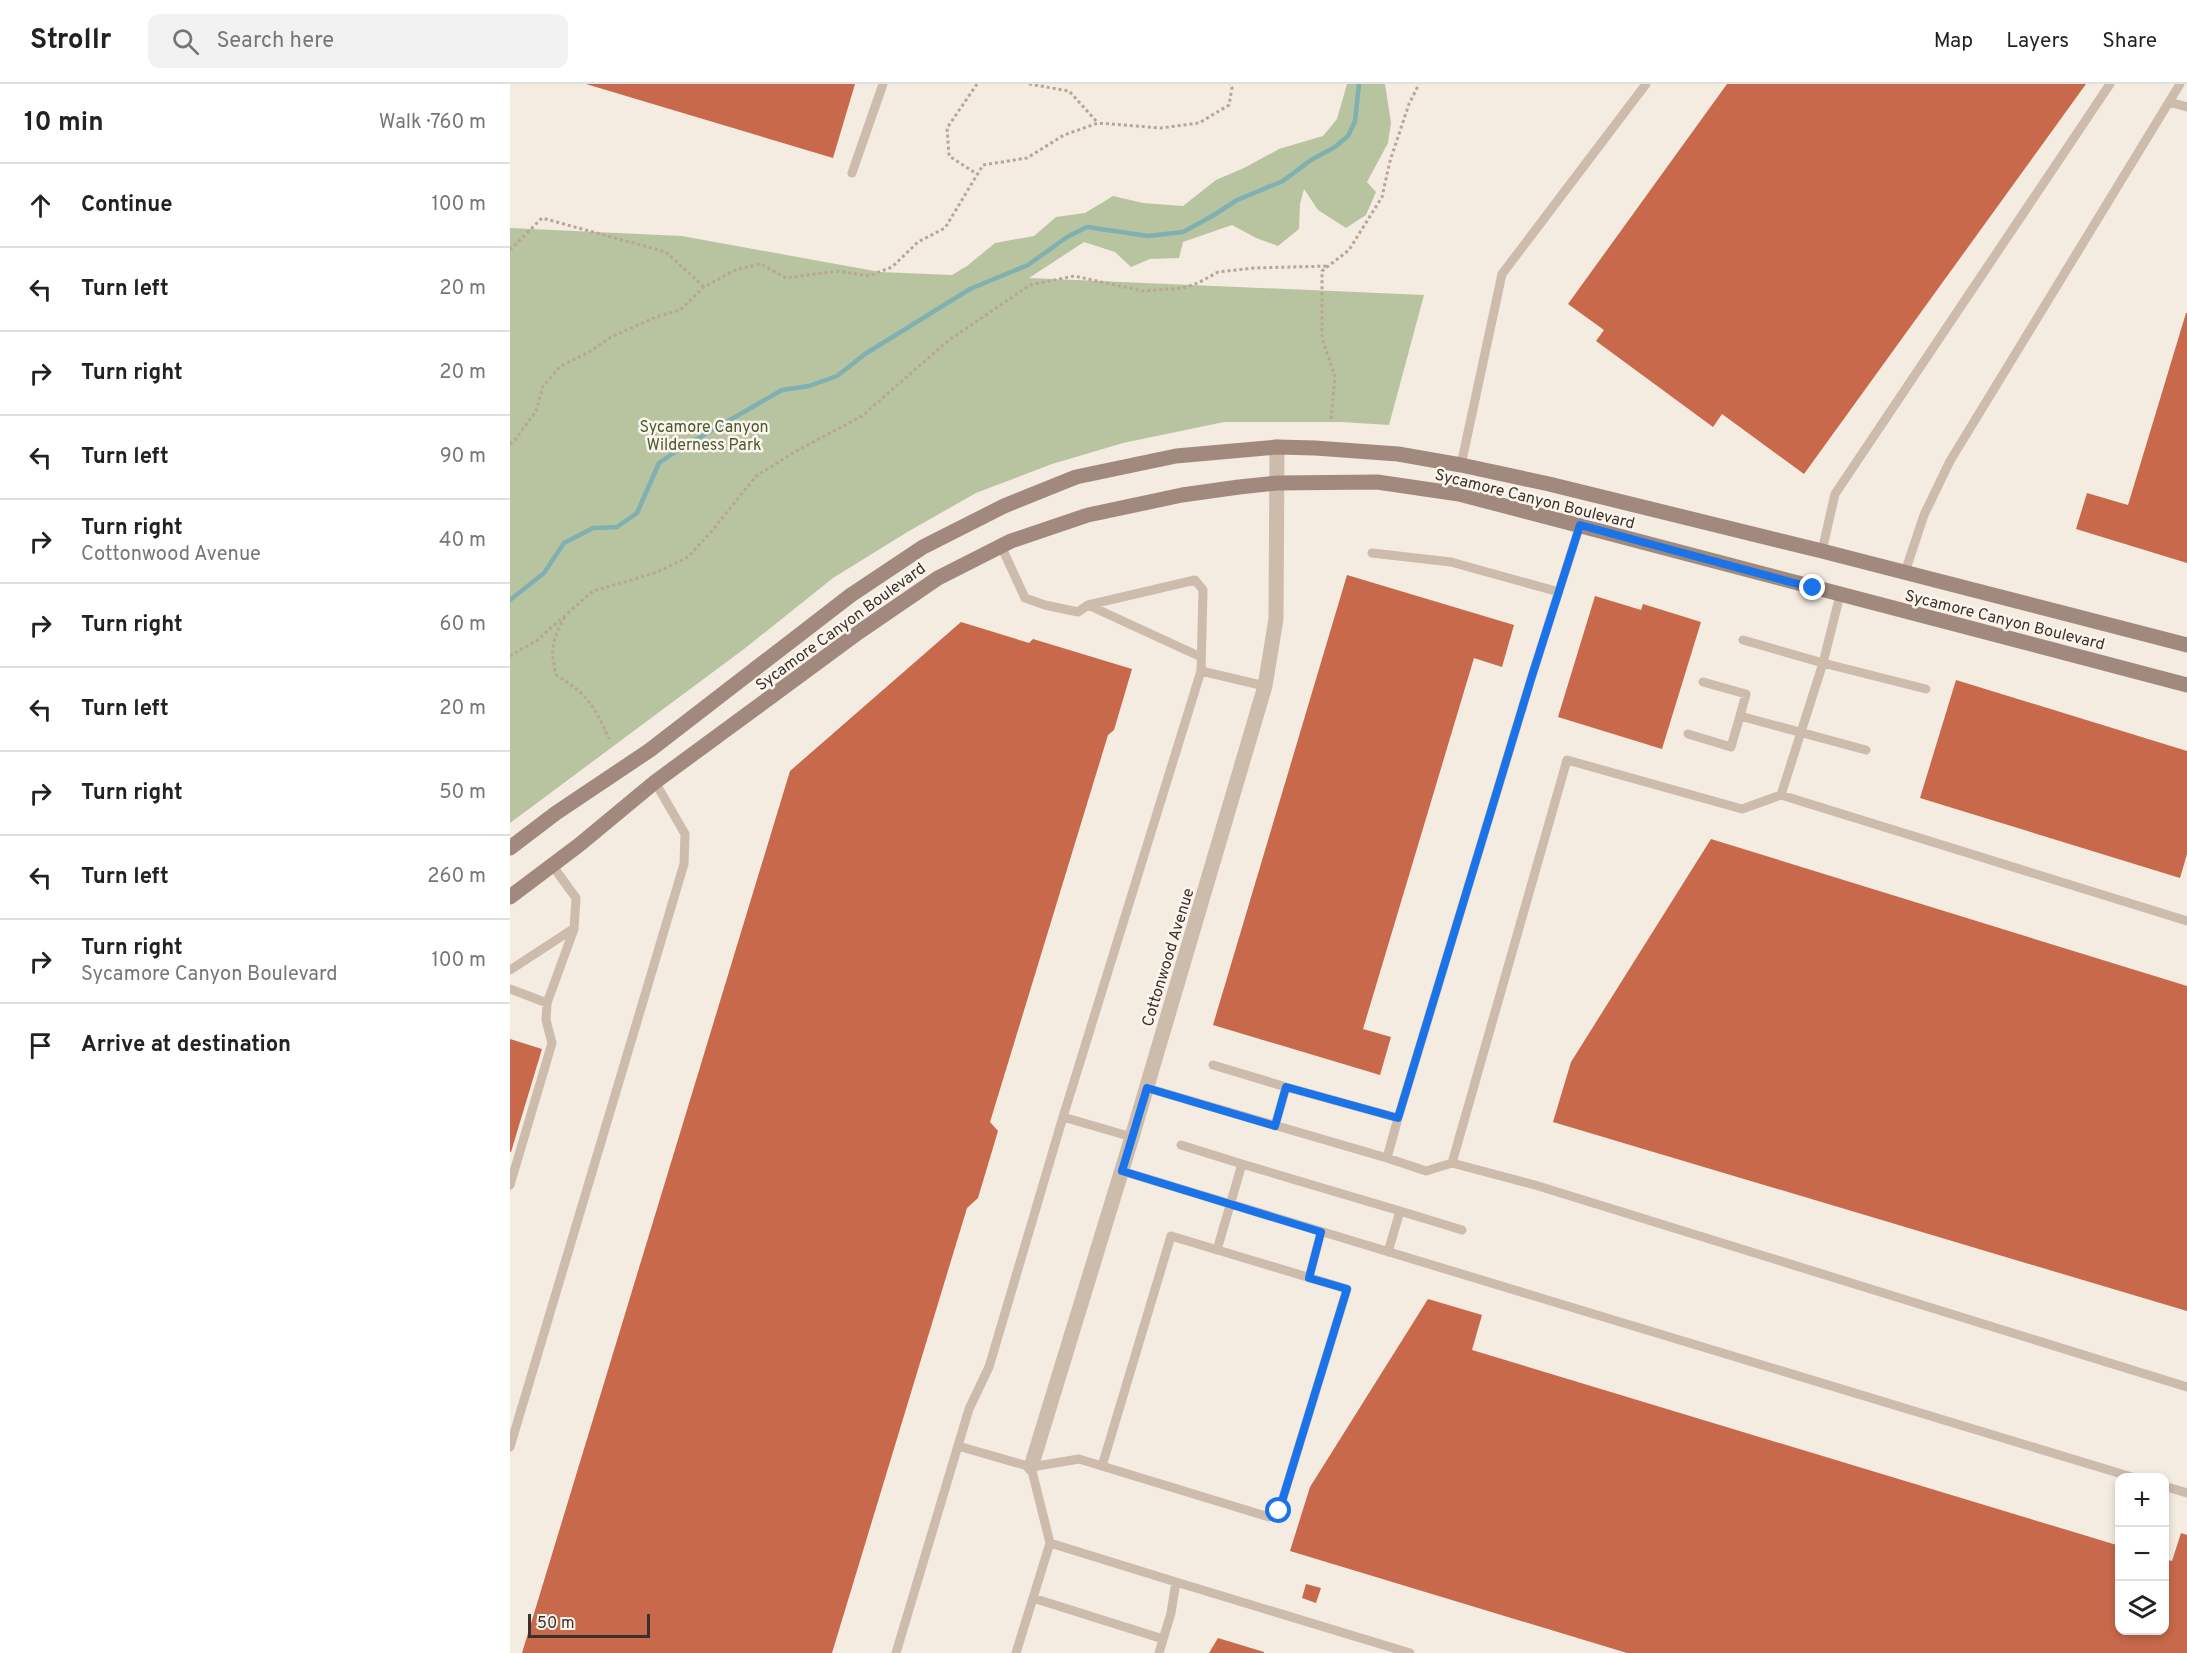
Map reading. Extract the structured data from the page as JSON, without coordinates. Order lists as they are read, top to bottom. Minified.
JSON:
{"streets":{"main road":["Sycamore Canyon Boulevard"],"street":["Cottonwood Avenue"]},"crossings":[["Sycamore Canyon Boulevard","Cottonwood Avenue"]],"parks":["Sycamore Canyon Wilderness Park"],"scale_bar":"50 m","page":{"header":"Strollr","search":"Search here","nav":["Map","Layers","Share"],"heading":["10 min","Walk · 760 m"],"list":[["Continue","100 m"],["Turn left","20 m"],["Turn right","20 m"],["Turn left","90 m"],["Turn right","Cottonwood Avenue","40 m"],["Turn right","60 m"],["Turn left","20 m"],["Turn right","50 m"],["Turn left","260 m"],["Turn right","Sycamore Canyon Boulevard","100 m"],"Arrive at destination"],"map_buttons":["+","−"],"scale":"50 m"}}
